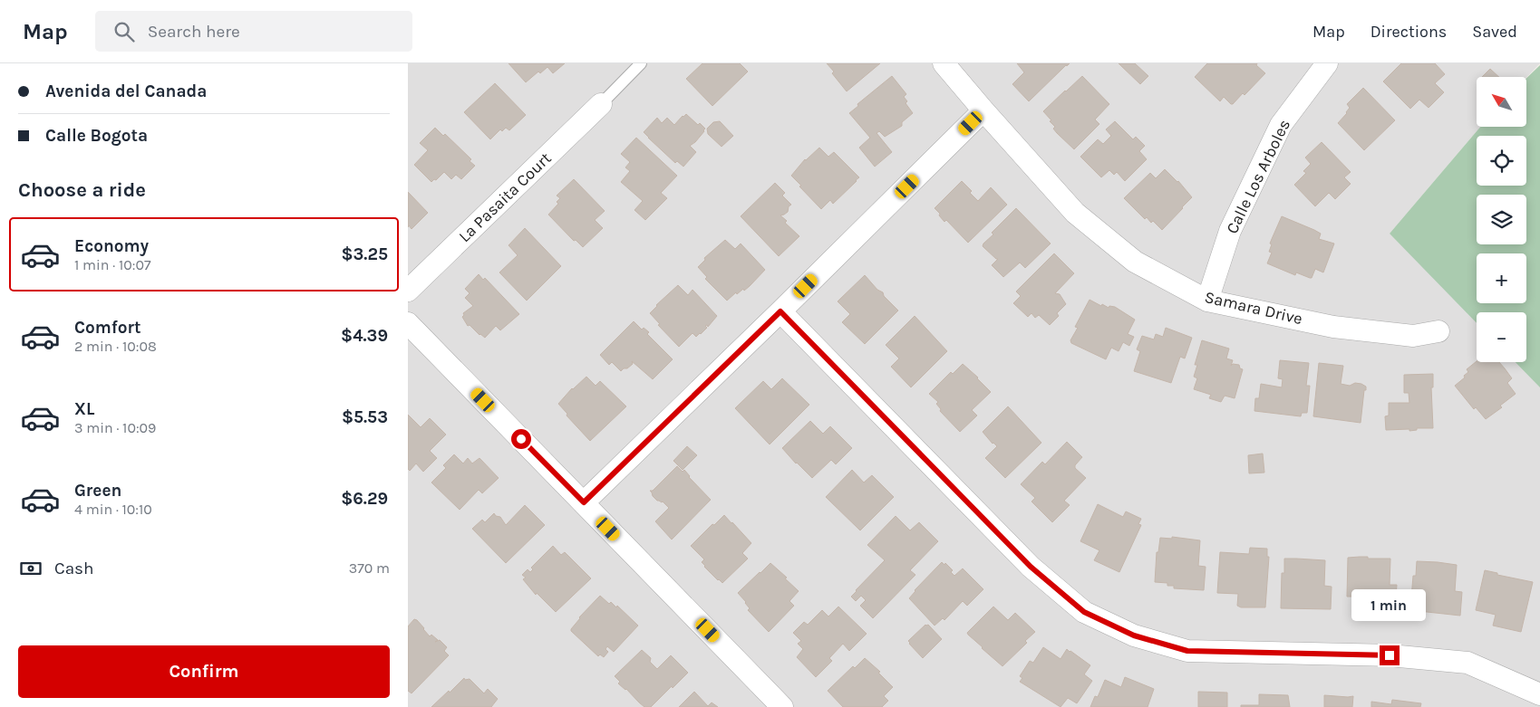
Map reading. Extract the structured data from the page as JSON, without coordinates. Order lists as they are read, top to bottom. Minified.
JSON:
{"streets":{"street":["Calle Los Arboles","La Pasaita Court","Samara Drive"]},"crossings":[["Calle Los Arboles","Samara Drive"]],"north":"top left","page":{"header":"Map","search":"Search here","nav":["Map","Directions","Saved"],"banner":["Avenida del Canada","Calle Bogota"],"map_buttons":["+","−"],"heading":"Choose a ride","list":[{"name":"Economy","note":"1 min · 10:07","value":"$3.25"},{"name":"Comfort","note":"2 min · 10:08","value":"$4.39"},{"name":"XL","note":"3 min · 10:09","value":"$5.53"},{"name":"Green","note":"4 min · 10:10","value":"$6.29"}],"pay":["Cash","370 m"],"bubble":"1 min","buttons":"Confirm"}}
